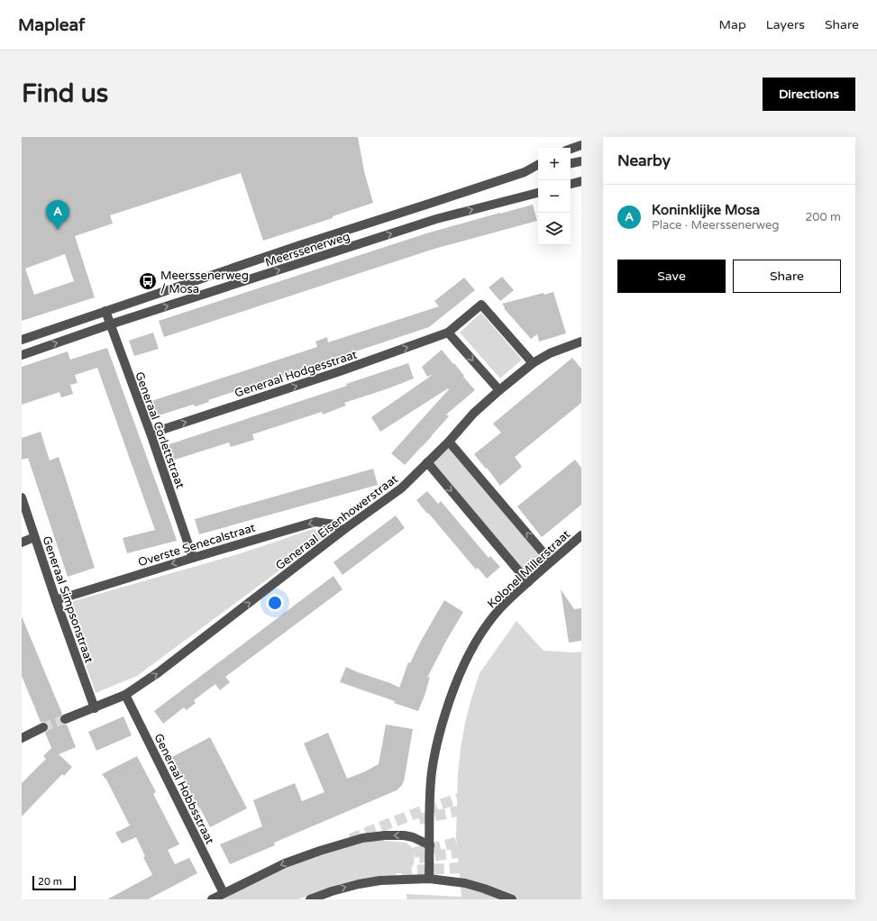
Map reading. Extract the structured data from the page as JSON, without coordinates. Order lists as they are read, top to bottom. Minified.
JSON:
{"streets":{"street":["Meerssenerweg","Generaal Hodgesstraat","Generaal Corlettstraat","Generaal Eisenhowerstraat","Overste Senecalstraat","Kolonel Millerstraat","Generaal Simpsonstraat","Generaal Hobbsstraat"]},"crossings":[["Meerssenerweg","Generaal Corlettstraat"],["Generaal Hodgesstraat","Generaal Corlettstraat"],["Generaal Corlettstraat","Overste Senecalstraat"],["Generaal Eisenhowerstraat","Overste Senecalstraat"],["Generaal Eisenhowerstraat","Generaal Simpsonstraat"],["Generaal Eisenhowerstraat","Generaal Hobbsstraat"],["Overste Senecalstraat","Generaal Simpsonstraat"]],"one_way":["Generaal Hodgesstraat","Generaal Eisenhowerstraat","Overste Senecalstraat"],"places":{"bus stop":["Meerssenerweg / Mosa"]},"scale_bar":"20 m","page":{"header":"Mapleaf","nav":["Map","Layers","Share"],"buttons":["Directions",["Save","Share"]],"title":"Find us","heading":"Nearby","map_buttons":["+","−"],"list":[{"mark":"A","name":"Koninklijke Mosa","note":"Place · Meerssenerweg","value":"200 m"}],"pins":"A","scale":"20 m"}}
